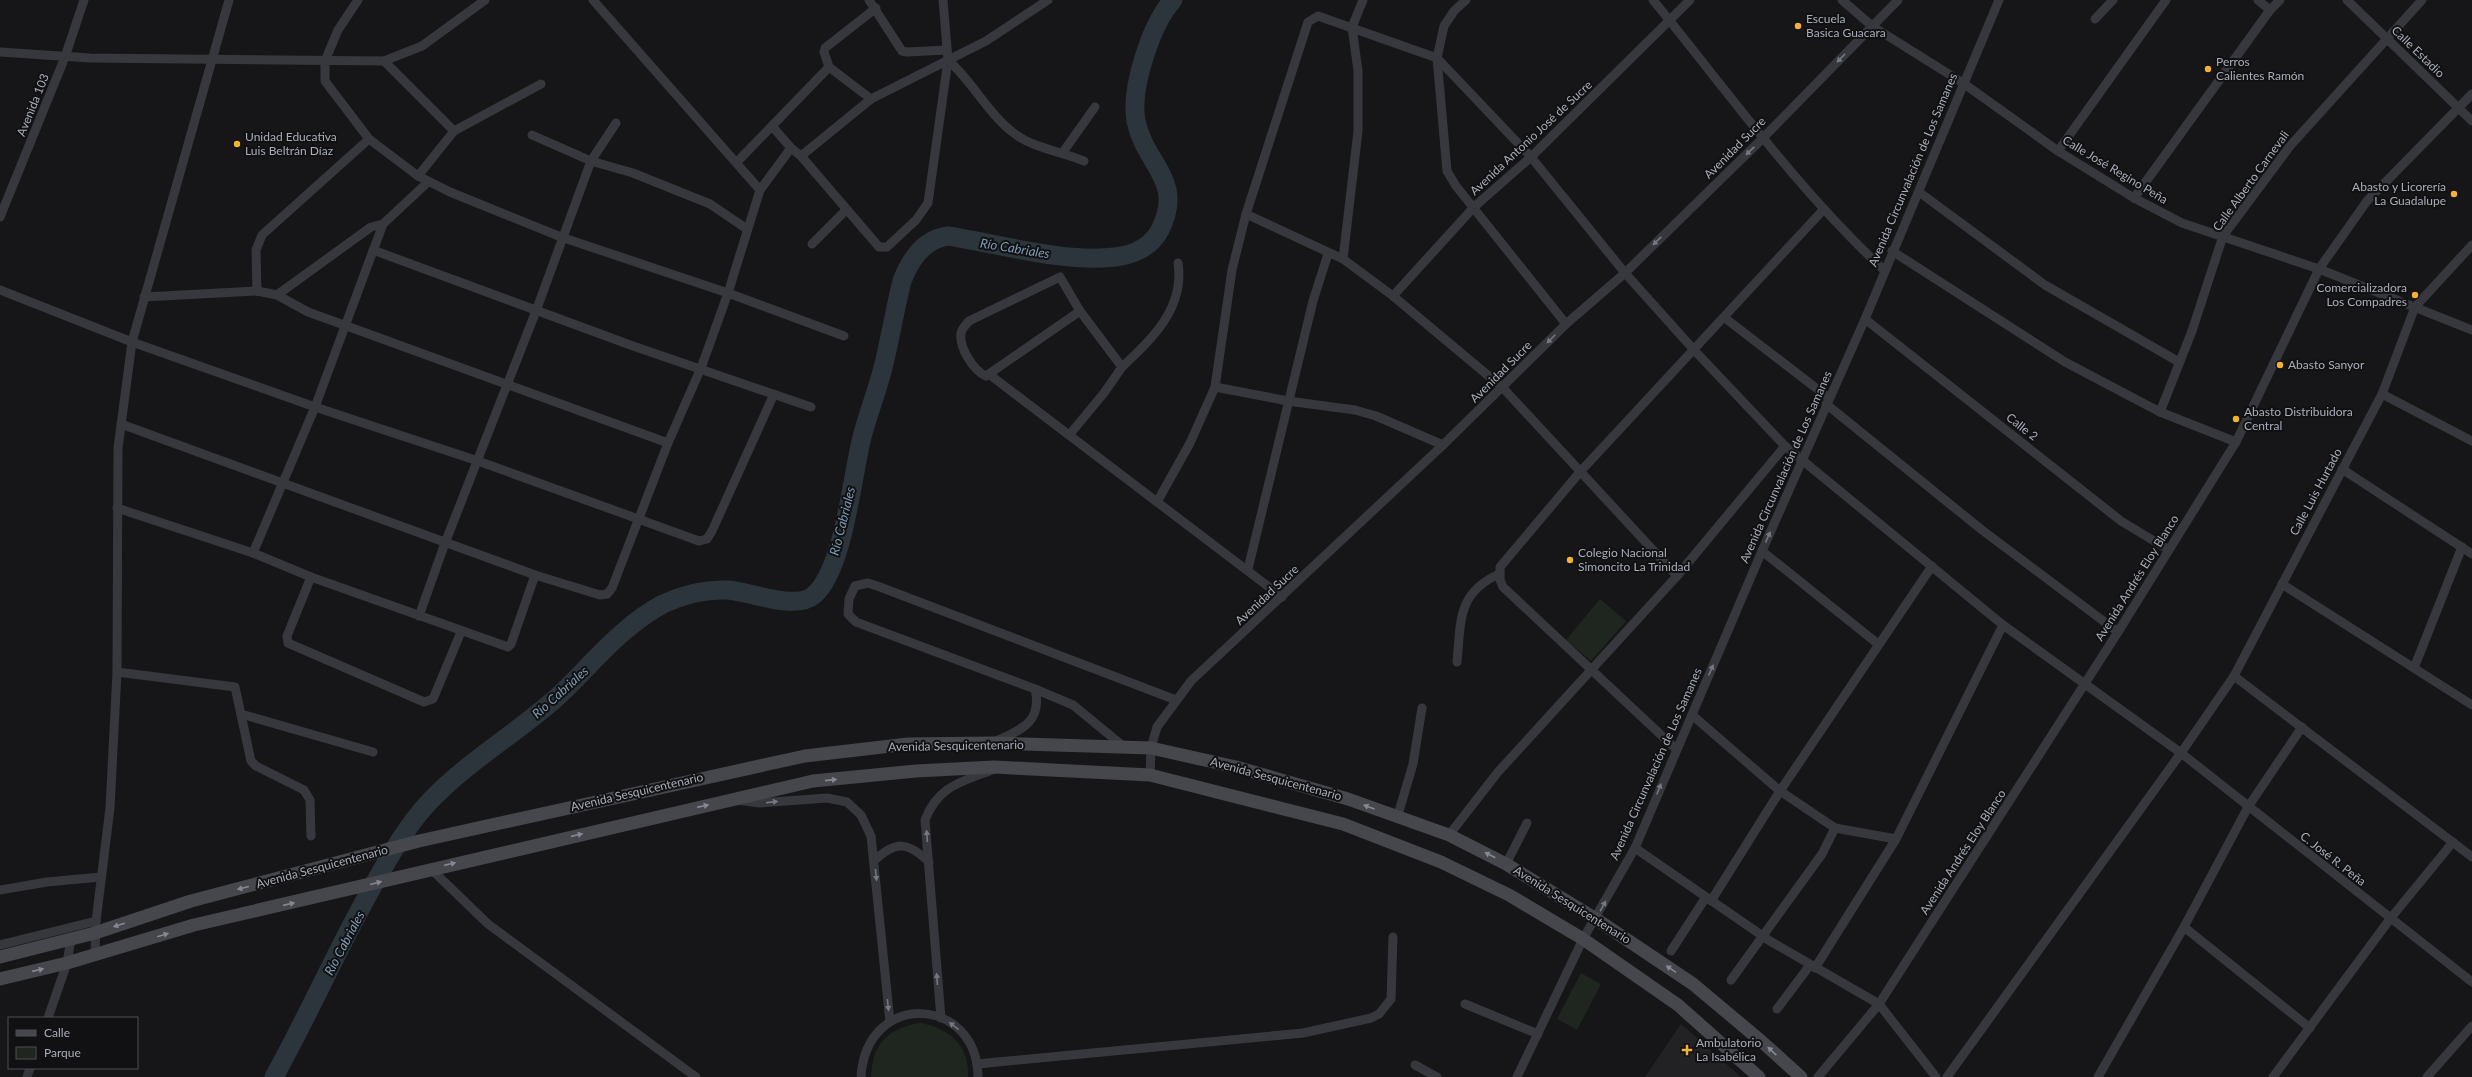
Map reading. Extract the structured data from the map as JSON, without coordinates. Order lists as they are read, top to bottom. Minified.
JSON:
{"streets":{"main road":["Avenida Sesquicentenario"],"street":["Calle Estadio","Avenida 103","Avenida Antonio José de Sucre","Avenidad Sucre","Avenida Circunvalación de Los Samanes","Calle José Regino Peña","Calle Alberto Carnevali","Calle 2","Calle Luis Hurtado","Avenida Andrés Eloy Blanco","C. José R. Peña"]},"crossings":[["Calle Estadio","Calle Alberto Carnevali"],["Calle Estadio","Avenida Andrés Eloy Blanco"],["Avenida Antonio José de Sucre","C. José R. Peña"],["Avenidad Sucre","Calle José Regino Peña"],["Avenidad Sucre","Avenida Sesquicentenario"],["Avenidad Sucre","C. José R. Peña"],["Avenida Circunvalación de Los Samanes","Calle José Regino Peña"],["Avenida Circunvalación de Los Samanes","Calle 2"],["Avenida Circunvalación de Los Samanes","Avenida Sesquicentenario"],["Avenida Circunvalación de Los Samanes","C. José R. Peña"],["Calle José Regino Peña","Calle Alberto Carnevali"],["Calle José Regino Peña","Calle Luis Hurtado"],["Calle José Regino Peña","Avenida Andrés Eloy Blanco"],["Calle 2","Avenida Andrés Eloy Blanco"],["Calle Luis Hurtado","C. José R. Peña"],["Avenida Andrés Eloy Blanco","C. José R. Peña"]],"one_way":["Avenidad Sucre"],"water":["Río Cabriales"],"places":{"other":["Escuela Basica Guacara","Perros Calientes Ramón","Unidad Educativa Luis Beltrán Díaz","Abasto y Licorería La Guadalupe","Comercializadora Los Compadres","Abasto Sanyor","Abasto Distribuidora Central","Colegio Nacional Simoncito La Trinidad"],"health":["Ambulatorio La Isabélica"]},"legend":["Calle","Parque"]}
